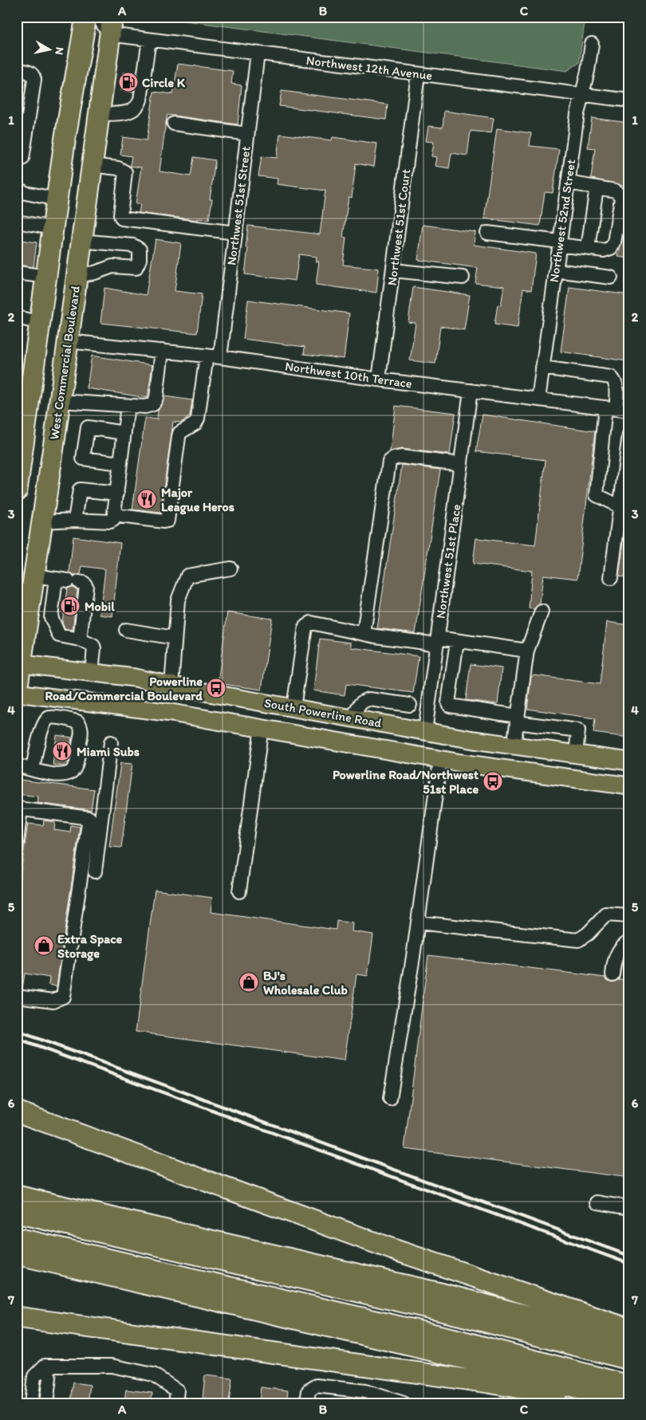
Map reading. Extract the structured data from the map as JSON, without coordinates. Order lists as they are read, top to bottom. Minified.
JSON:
{"streets":{"highway":["West Commercial Boulevard"],"main road":["South Powerline Road"],"street":["Northwest 12th Avenue","Northwest 51st Street","Northwest 52nd Street","Northwest 51st Court","Northwest 10th Terrace","Northwest 51st Place"]},"crossings":[["Northwest 12th Avenue","Northwest 51st Street"],["Northwest 12th Avenue","Northwest 52nd Street"],["Northwest 12th Avenue","Northwest 51st Court"],["Northwest 12th Avenue","West Commercial Boulevard"],["Northwest 51st Street","Northwest 10th Terrace"],["Northwest 52nd Street","Northwest 10th Terrace"],["Northwest 51st Court","Northwest 10th Terrace"],["West Commercial Boulevard","Northwest 10th Terrace"],["West Commercial Boulevard","South Powerline Road"],["Northwest 10th Terrace","Northwest 51st Place"],["Northwest 51st Place","South Powerline Road"]],"places":{"fuel station":["Circle K","Mobil"],"restaurant":["Major League Heros","Miami Subs"],"bus stop":["Powerline Road/Commercial Boulevard","Powerline Road/Northwest 51st Place"],"shop":["Extra Space Storage","BJ's Wholesale Club"]},"north":"right","grid":{"columns":["A","B","C"],"rows":["1","2","3","4","5","6","7"]}}
